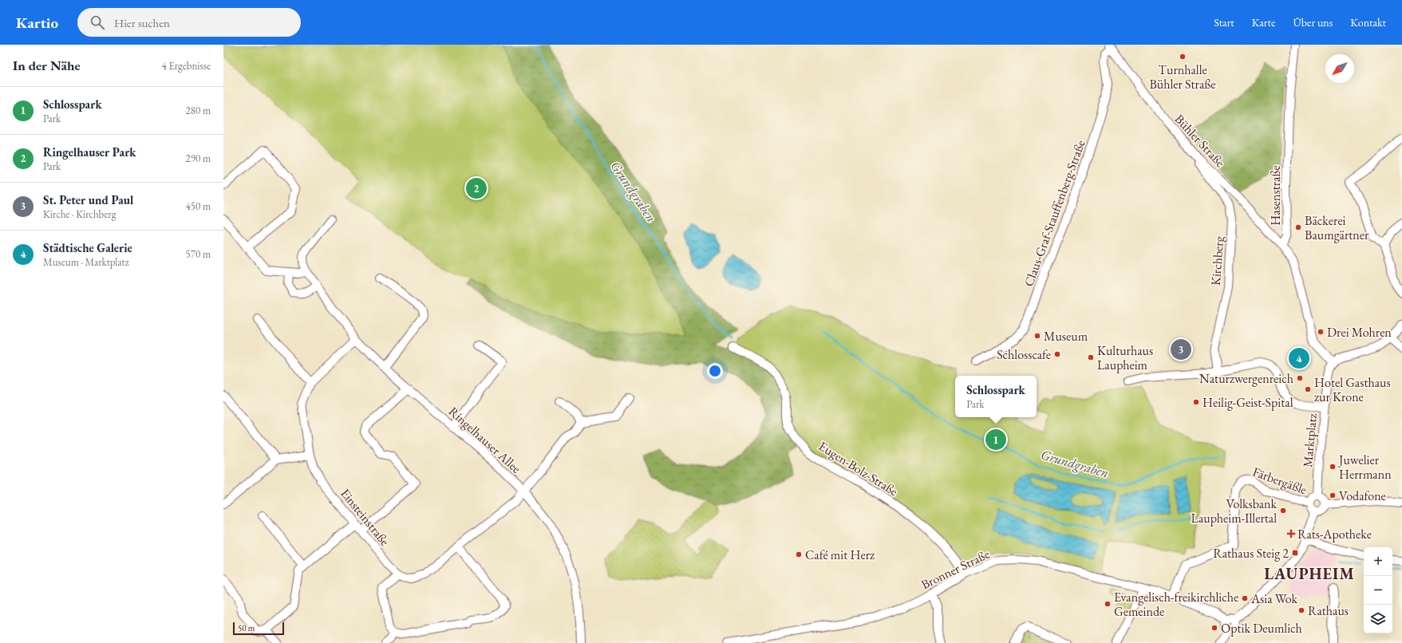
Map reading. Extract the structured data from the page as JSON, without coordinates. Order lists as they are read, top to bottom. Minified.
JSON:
{"streets":{"street":["Bühler Straße","Hasenstraße","Claus-Graf-Stauffenberg-Straße","Kirchberg","Ringelhauser Allee","Marktplatz","Eugen-Bolz-Straße","Färbergäßle","Einsteinstraße","Bronner Straße"]},"crossings":[["Bühler Straße","Hasenstraße"],["Bühler Straße","Claus-Graf-Stauffenberg-Straße"],["Bühler Straße","Kirchberg"],["Ringelhauser Allee","Einsteinstraße"],["Marktplatz","Färbergäßle"],["Eugen-Bolz-Straße","Bronner Straße"],["Färbergäßle","Bronner Straße"]],"districts":["LAUPHEIM"],"water":["Grundgraben"],"places":{"other":["Turnhalle Bühler Straße","Bäckerei Baumgärtner","Drei Mohren","Museum","Schlosscafe","Kulturhaus Laupheim","Naturzwergenreich","Hotel Gasthaus zur Krone","Heilig-Geist-Spital","Juwelier Herrmann","Vodafone","Volksbank Laupheim-Illertal","Café mit Herz","Asia Wok","Evangelisch-freikirchliche Gemeinde","Rathaus","Optik Deumlich"],"health":["Rats-Apotheke"],"transit":["Rathaus Steig 2"]},"scale_bar":"50 m","north":"bottom left","page":{"header":"Kartio","search":"Hier suchen","nav":["Start","Karte","Über uns","Kontakt"],"heading":["In der Nähe","4 Ergebnisse"],"list":[{"mark":"1","name":"Schlosspark","note":"Park","value":"280 m"},{"mark":"2","name":"Ringelhauser Park","note":"Park","value":"290 m"},{"mark":"3","name":"St. Peter und Paul","note":"Kirche · Kirchberg","value":"450 m"},{"mark":"4","name":"Städtische Galerie","note":"Museum · Marktplatz","value":"570 m"}],"pins":["2","3","4","1"],"popup":["Schlosspark","Park"],"map_buttons":["+","−"],"scale":"50 m"}}
